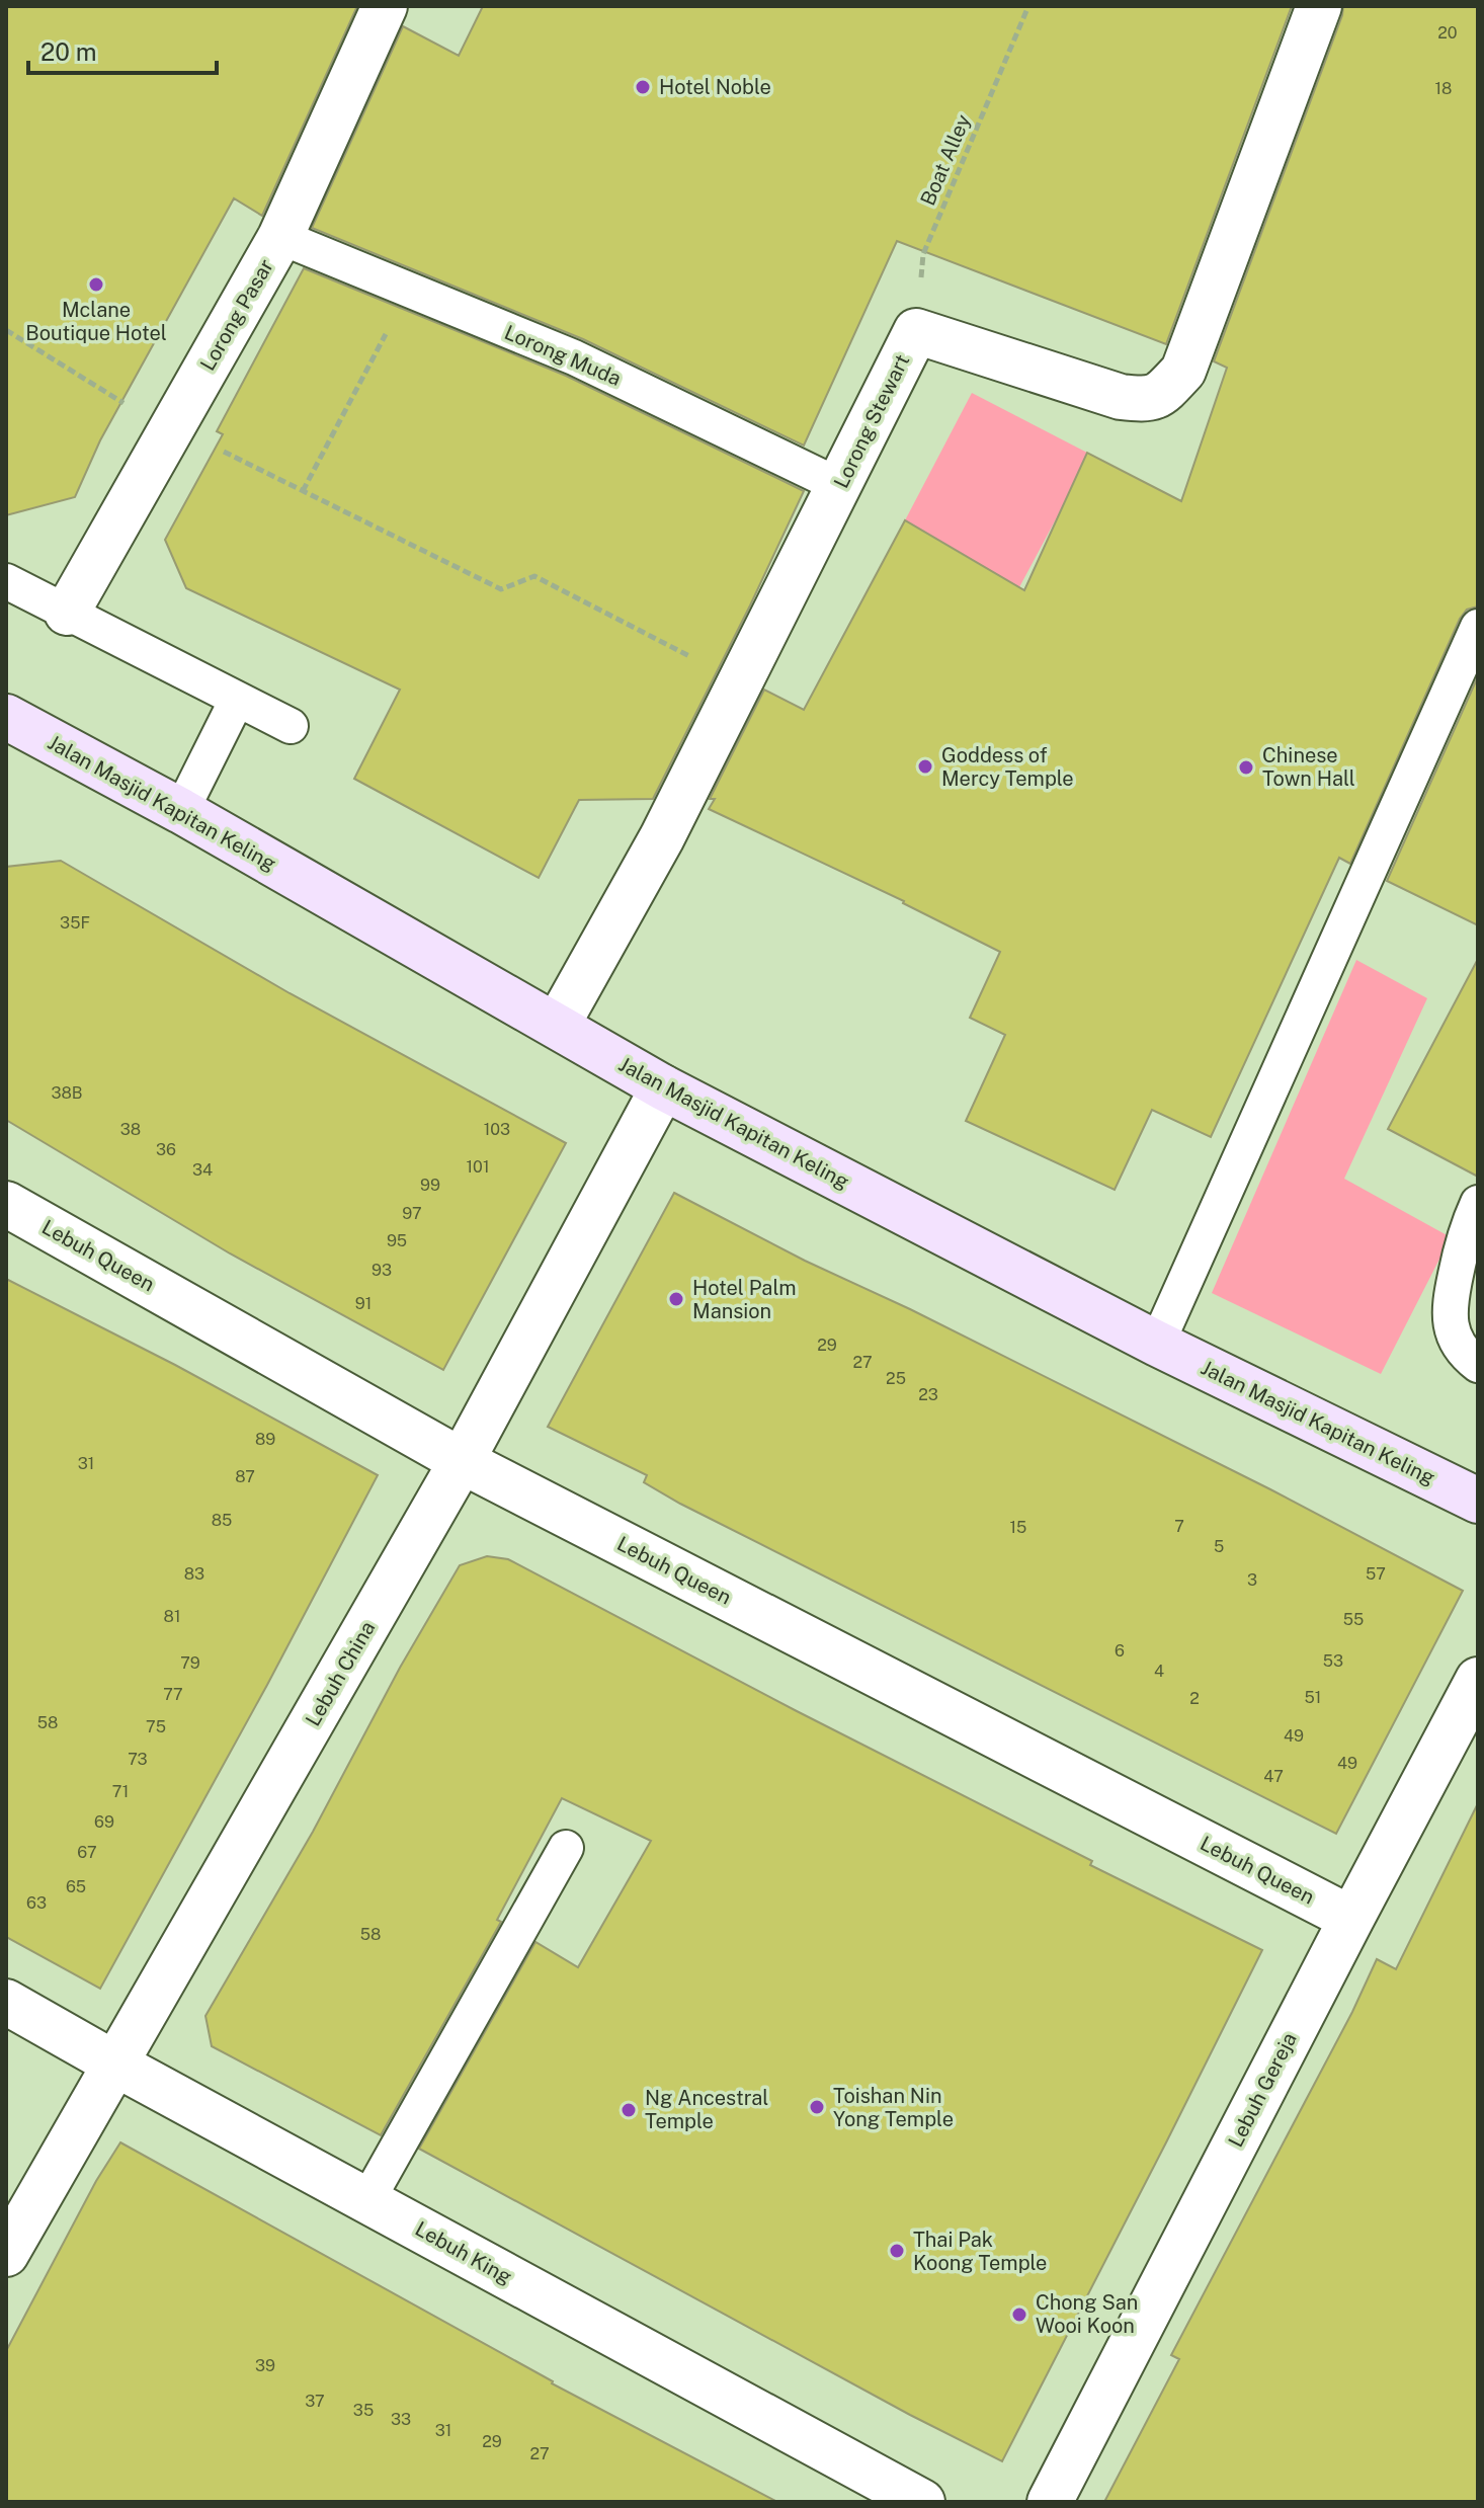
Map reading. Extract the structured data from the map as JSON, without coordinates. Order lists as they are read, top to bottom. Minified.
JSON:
{"streets":{"main road":["Jalan Masjid Kapitan Keling"],"street":["Lorong Pasar","Lorong Stewart","Lebuh Queen","Lebuh China","Lebuh Gereja","Lebuh King"],"lane":["Lorong Muda"],"path":["Boat Alley"]},"crossings":[["Boat Alley","Lorong Stewart"],["Lorong Pasar","Lorong Muda"],["Lorong Muda","Lorong Stewart"],["Lorong Stewart","Jalan Masjid Kapitan Keling"],["Jalan Masjid Kapitan Keling","Lebuh China"],["Lebuh Queen","Lebuh China"],["Lebuh Queen","Lebuh Gereja"],["Lebuh China","Lebuh King"]],"places":["Hotel Noble","Mclane Boutique Hotel","Goddess of Mercy Temple","Chinese Town Hall","Hotel Palm Mansion","Toishan Nin Yong Temple","Ng Ancestral Temple","Thai Pak Koong Temple","Chong San Wooi Koon"],"house_numbers":["20","18","35F","38B","38","103","36","101","34","99","97","95","93","91","29","27","25","23","89","31","87","85","7","15","5","83","57","3","81","55","6","53","79","4","77","51","2","58","75","49","73","49","47","71","69","67","65","63","58","39","37","35","33","31","29","27"],"scale_bar":"20 m"}
